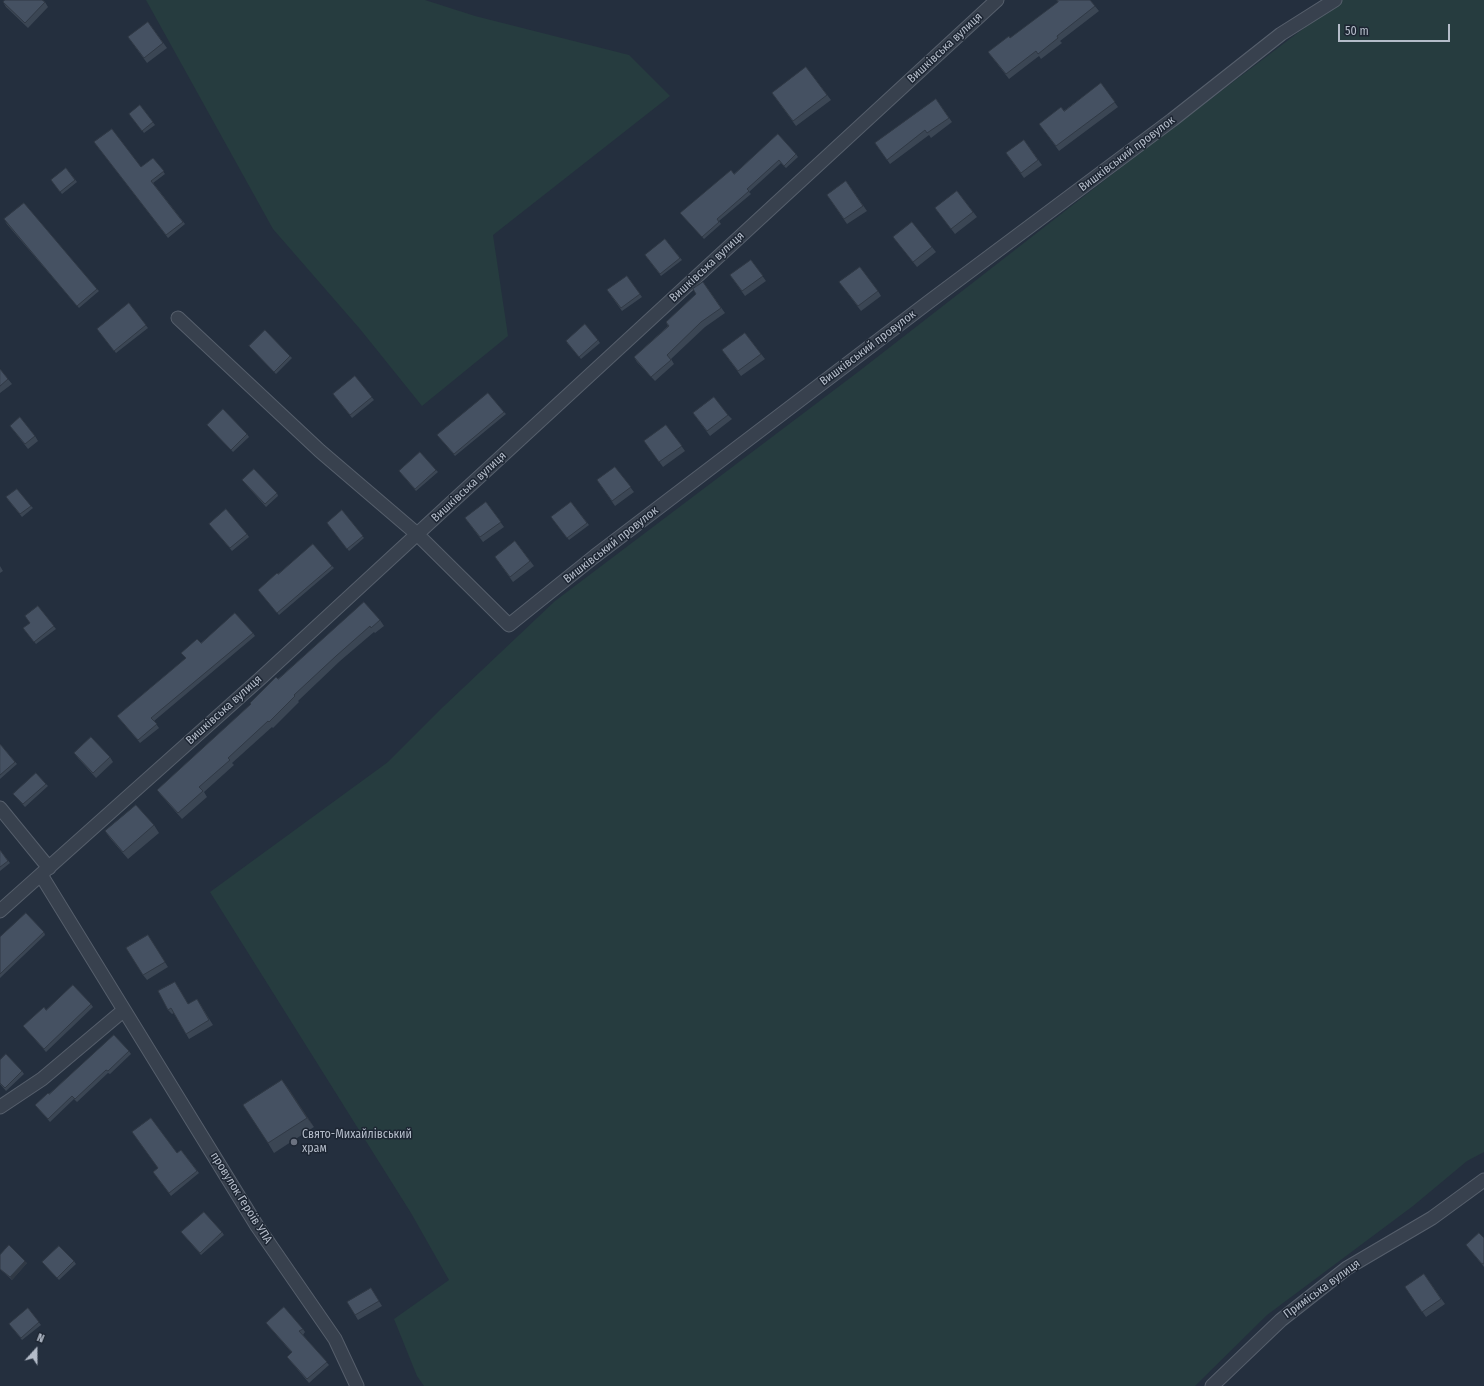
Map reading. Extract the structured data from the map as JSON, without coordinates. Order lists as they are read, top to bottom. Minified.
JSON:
{"streets":{"street":["Вишківська вулиця","Вишківський провулок","провулок Героїв УПА","Приміська вулиця"]},"crossings":[["Вишківська вулиця","Вишківський провулок"],["Вишківська вулиця","провулок Героїв УПА"]],"places":["Свято-Михайлівський храм"],"scale_bar":"50 m","north":"top"}
